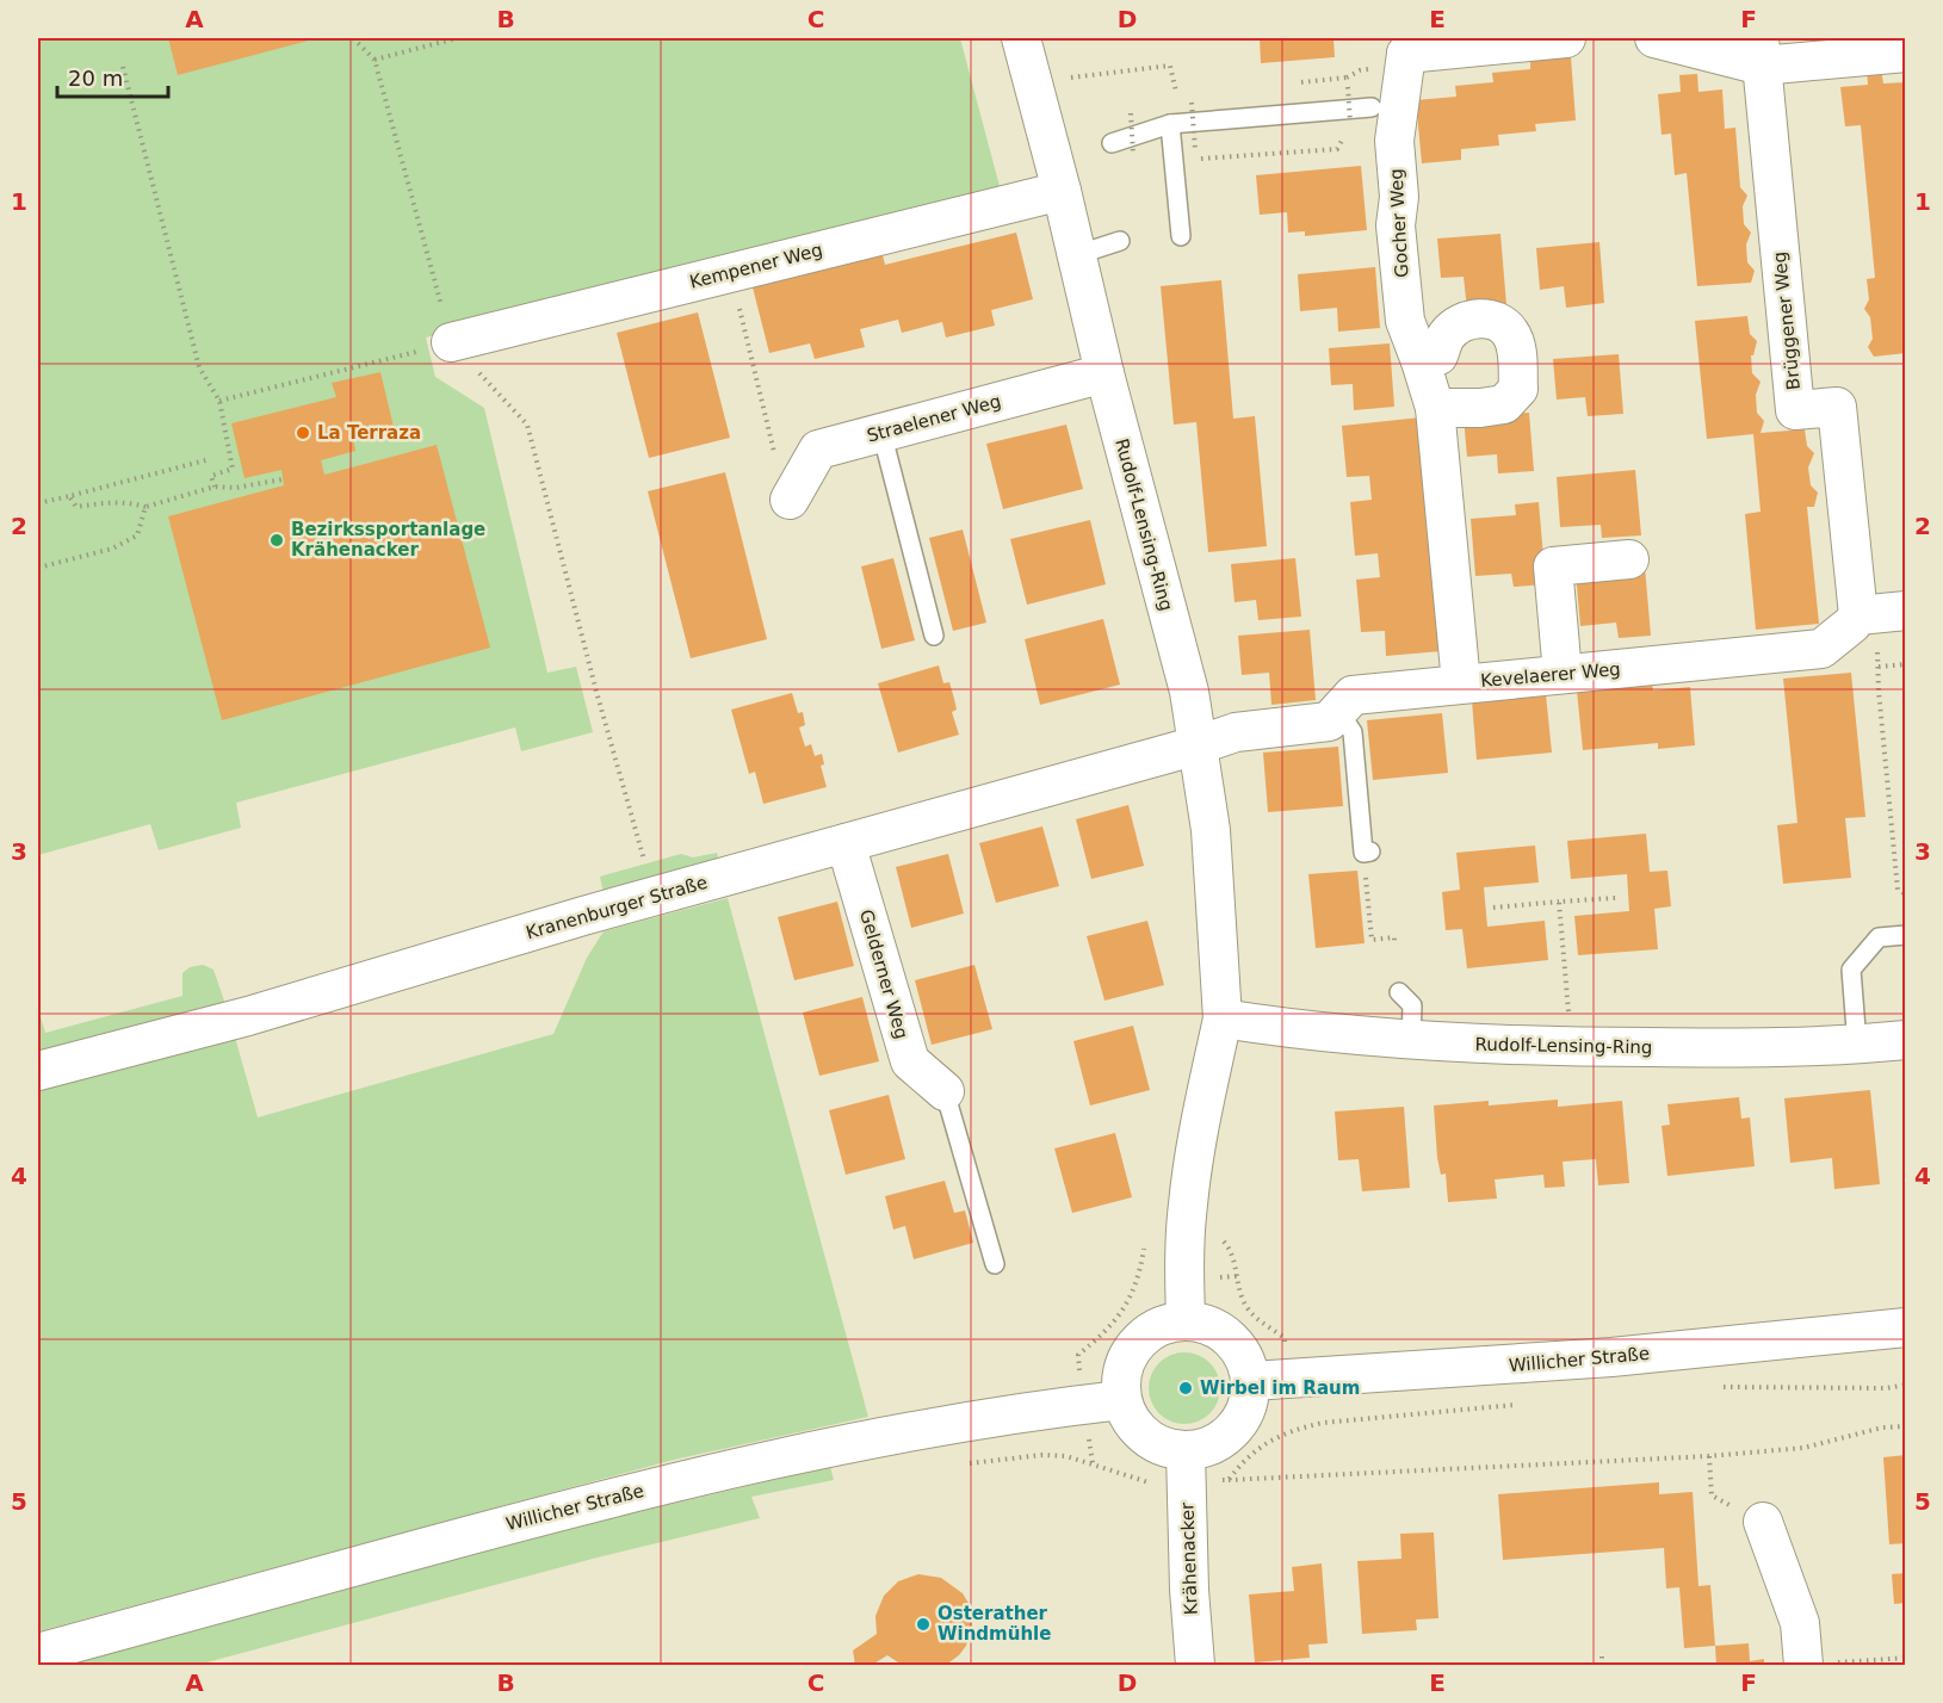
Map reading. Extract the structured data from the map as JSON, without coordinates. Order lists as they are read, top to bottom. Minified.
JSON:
{"streets":{"street":["Gocher Weg","Kempener Weg","Brüggener Weg","Straelener Weg","Rudolf-Lensing-Ring","Kevelaerer Weg","Kranenburger Straße","Gelderner Weg","Willicher Straße","Krähenacker"]},"crossings":[["Gocher Weg","Kevelaerer Weg"],["Kempener Weg","Rudolf-Lensing-Ring"],["Brüggener Weg","Kevelaerer Weg"],["Straelener Weg","Rudolf-Lensing-Ring"],["Rudolf-Lensing-Ring","Kevelaerer Weg"],["Rudolf-Lensing-Ring","Kranenburger Straße"],["Rudolf-Lensing-Ring","Willicher Straße"],["Rudolf-Lensing-Ring","Krähenacker"],["Kevelaerer Weg","Kranenburger Straße"],["Kranenburger Straße","Gelderner Weg"],["Willicher Straße","Krähenacker"]],"places":["La Terraza","Bezirkssportanlage Krähenacker","Wirbel im Raum","Osterather Windmühle"],"scale_bar":"20 m","grid":{"columns":["A","B","C","D","E","F"],"rows":["1","2","3","4","5"]}}
